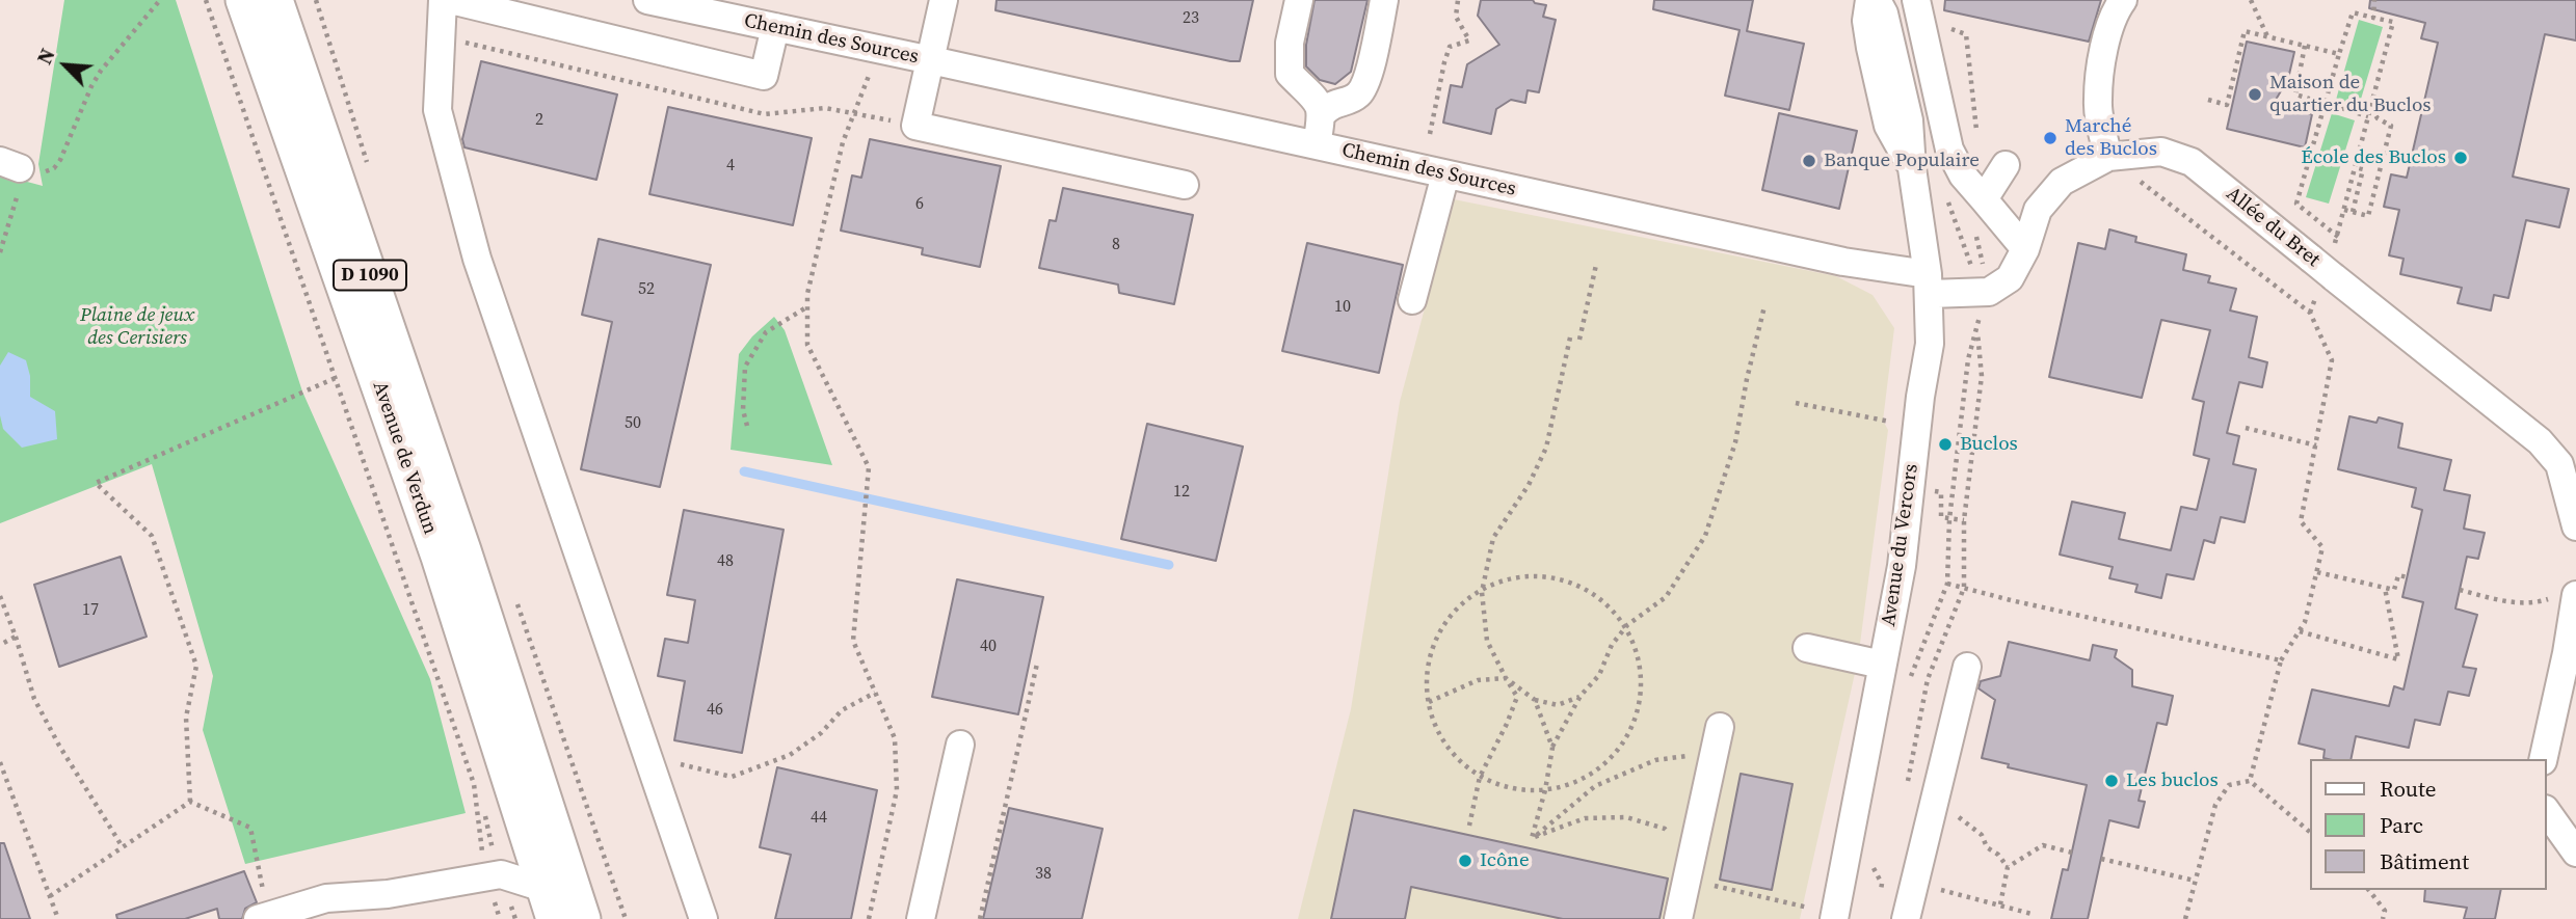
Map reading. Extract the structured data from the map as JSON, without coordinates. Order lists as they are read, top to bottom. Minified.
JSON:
{"streets":{"main road":["D 1090","Avenue de Verdun"],"street":["Chemin des Sources","Allée du Bret","Avenue du Vercors"]},"crossings":[["Chemin des Sources","Allée du Bret"],["Chemin des Sources","Avenue du Vercors"],["Allée du Bret","Avenue du Vercors"]],"parks":["Plaine de jeux des Cerisiers"],"places":["Maison de quartier du Buclos","Marché des Buclos","École des Buclos","Banque Populaire","Buclos","Les buclos","Icône"],"house_numbers":["23","2","4","6","8","52","10","50","12","48","17","40","46","44","38"],"legend":["Route","Parc","Bâtiment"],"north":"top left"}
